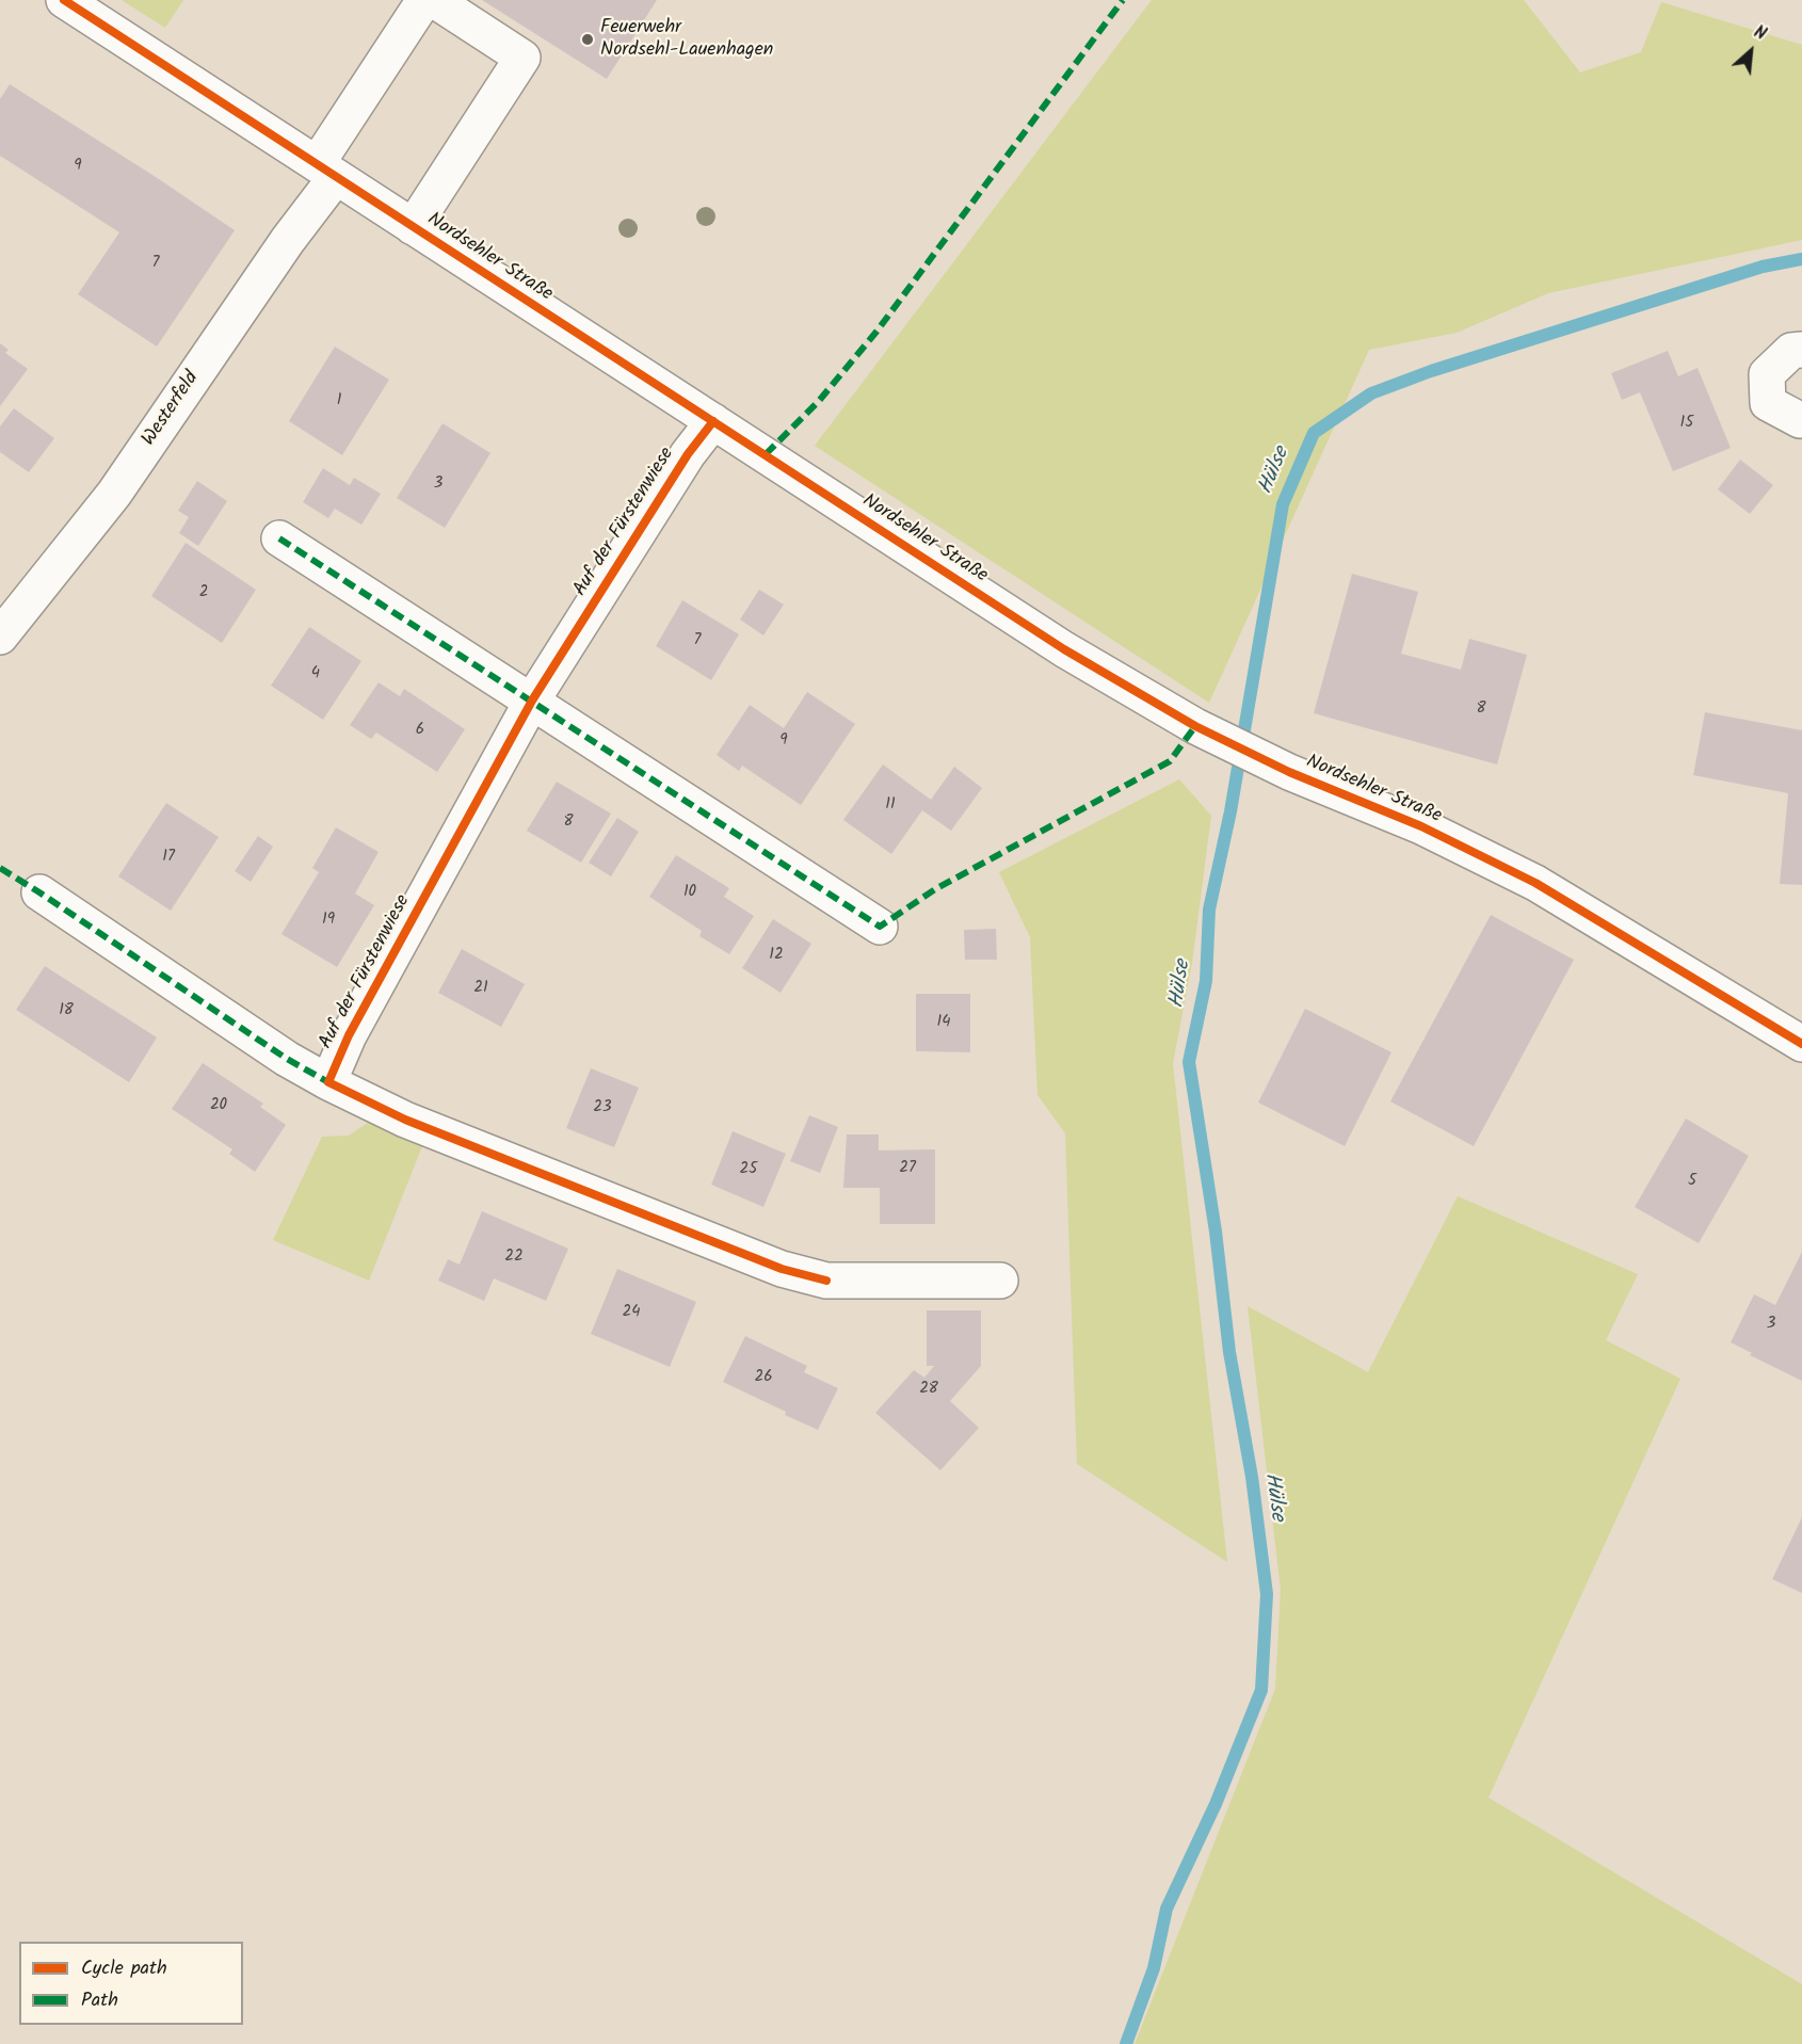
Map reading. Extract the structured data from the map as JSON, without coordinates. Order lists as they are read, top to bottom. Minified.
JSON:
{"streets":{"street":["Nordsehler Straße","Westerfeld","Auf der Fürstenwiese"]},"crossings":[["Nordsehler Straße","Westerfeld"],["Nordsehler Straße","Auf der Fürstenwiese"]],"water":["Hülse"],"places":["Feuerwehr Nordsehl-Lauenhagen"],"house_numbers":["9","7","1","15","3","2","7","4","8","6","9","11","8","17","10","19","12","21","18","14","20","23","27","25","5","22","24","3","26","28"],"legend":["Cycle path","Path"],"north":"top right"}
